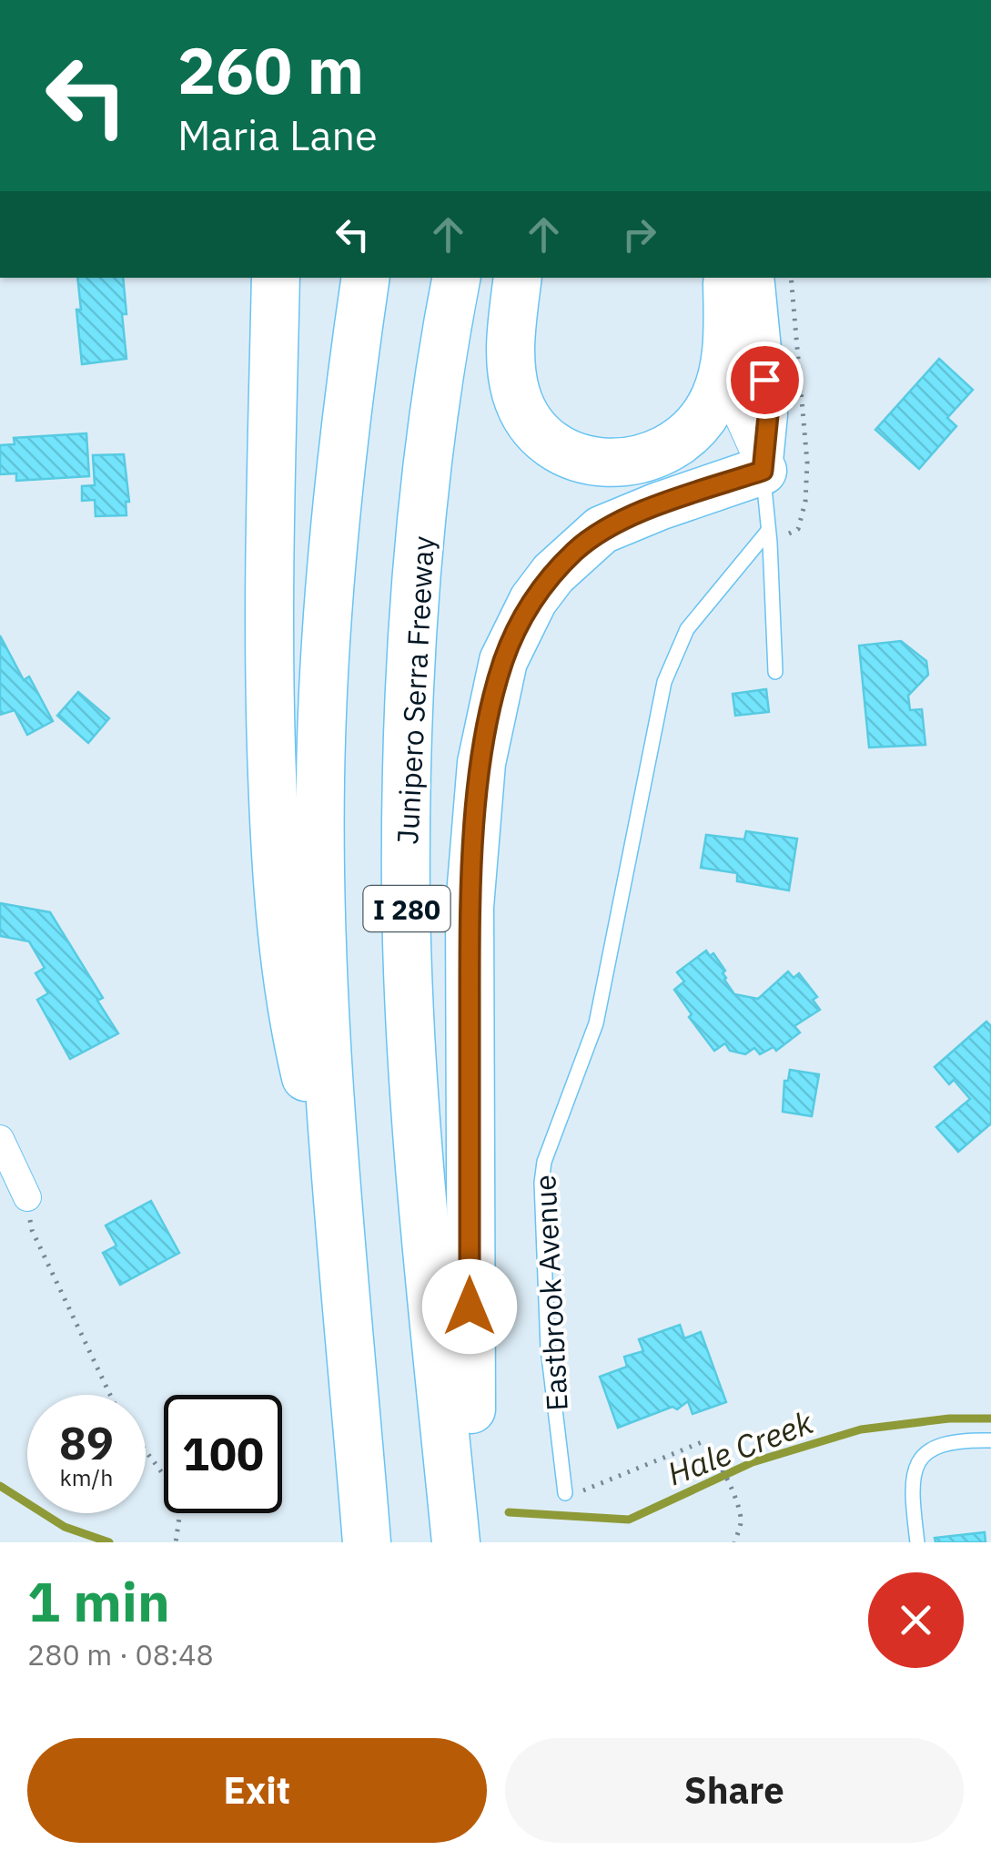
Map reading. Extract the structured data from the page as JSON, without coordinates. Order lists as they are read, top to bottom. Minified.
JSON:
{"streets":{"highway":["Junipero Serra Freeway","I 280"],"lane":["Eastbrook Avenue"]},"water":["Hale Creek"],"page":{"turn":["260 m","Maria Lane"],"speed":"89 km/h","limit":"100","heading":["1 min","280 m · 08:48"],"buttons":["Exit","Share"]}}
